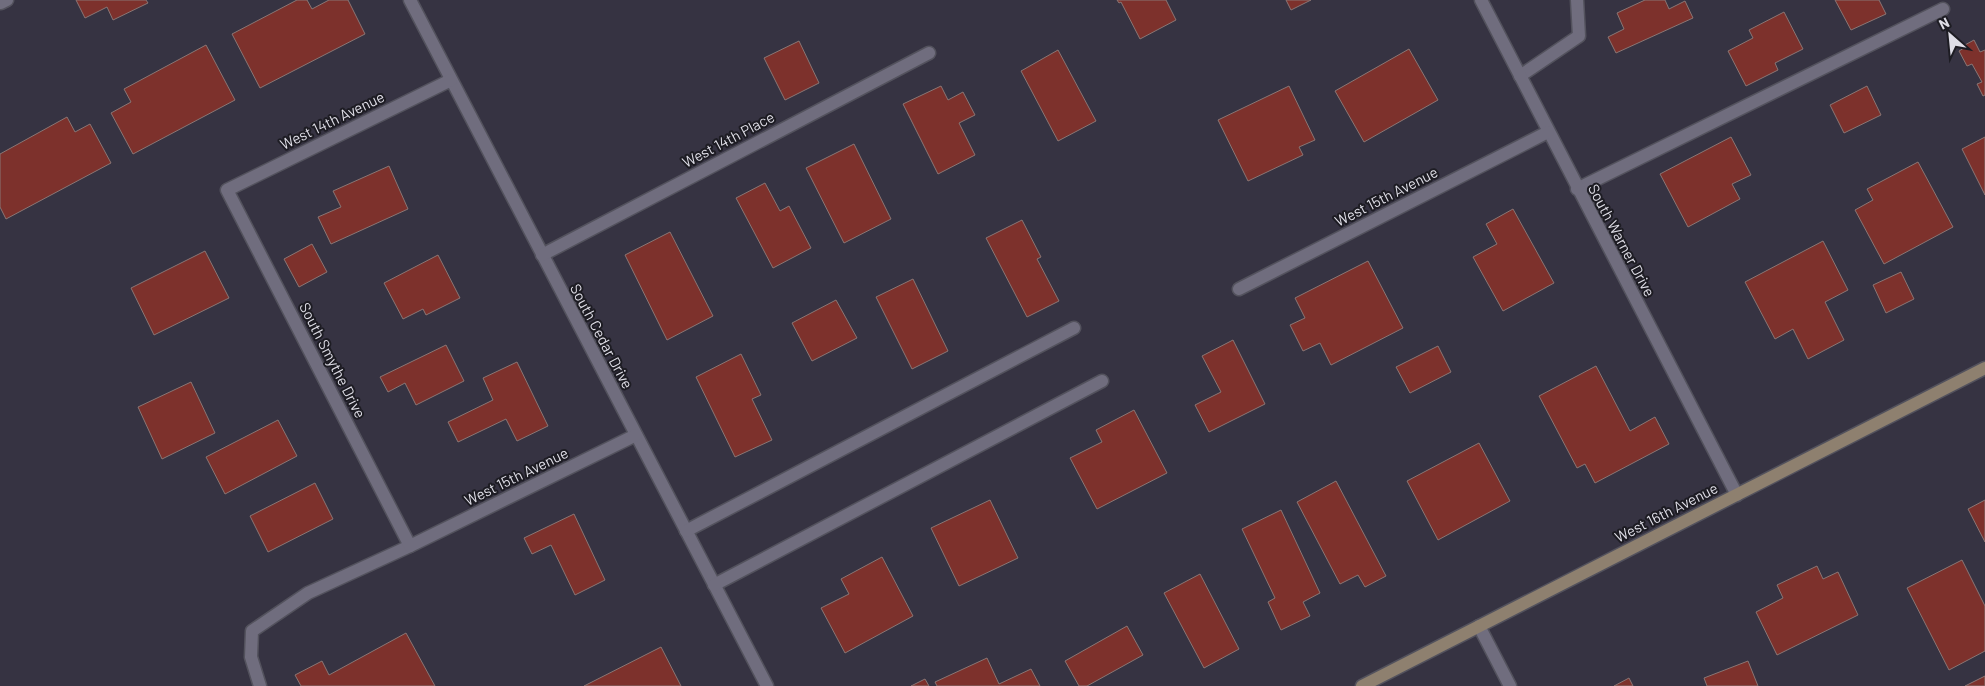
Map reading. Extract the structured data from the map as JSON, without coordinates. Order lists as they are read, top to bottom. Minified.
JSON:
{"streets":{"street":["West 14th Avenue","West 14th Place","West 15th Avenue","South Warner Drive","South Cedar Drive","South Smythe Drive","West 16th Avenue"]},"crossings":[["West 14th Avenue","South Cedar Drive"],["West 14th Avenue","South Smythe Drive"],["West 14th Place","South Cedar Drive"],["West 15th Avenue","South Warner Drive"],["West 15th Avenue","South Cedar Drive"],["West 15th Avenue","South Smythe Drive"],["South Warner Drive","West 16th Avenue"]],"north":"top left"}
